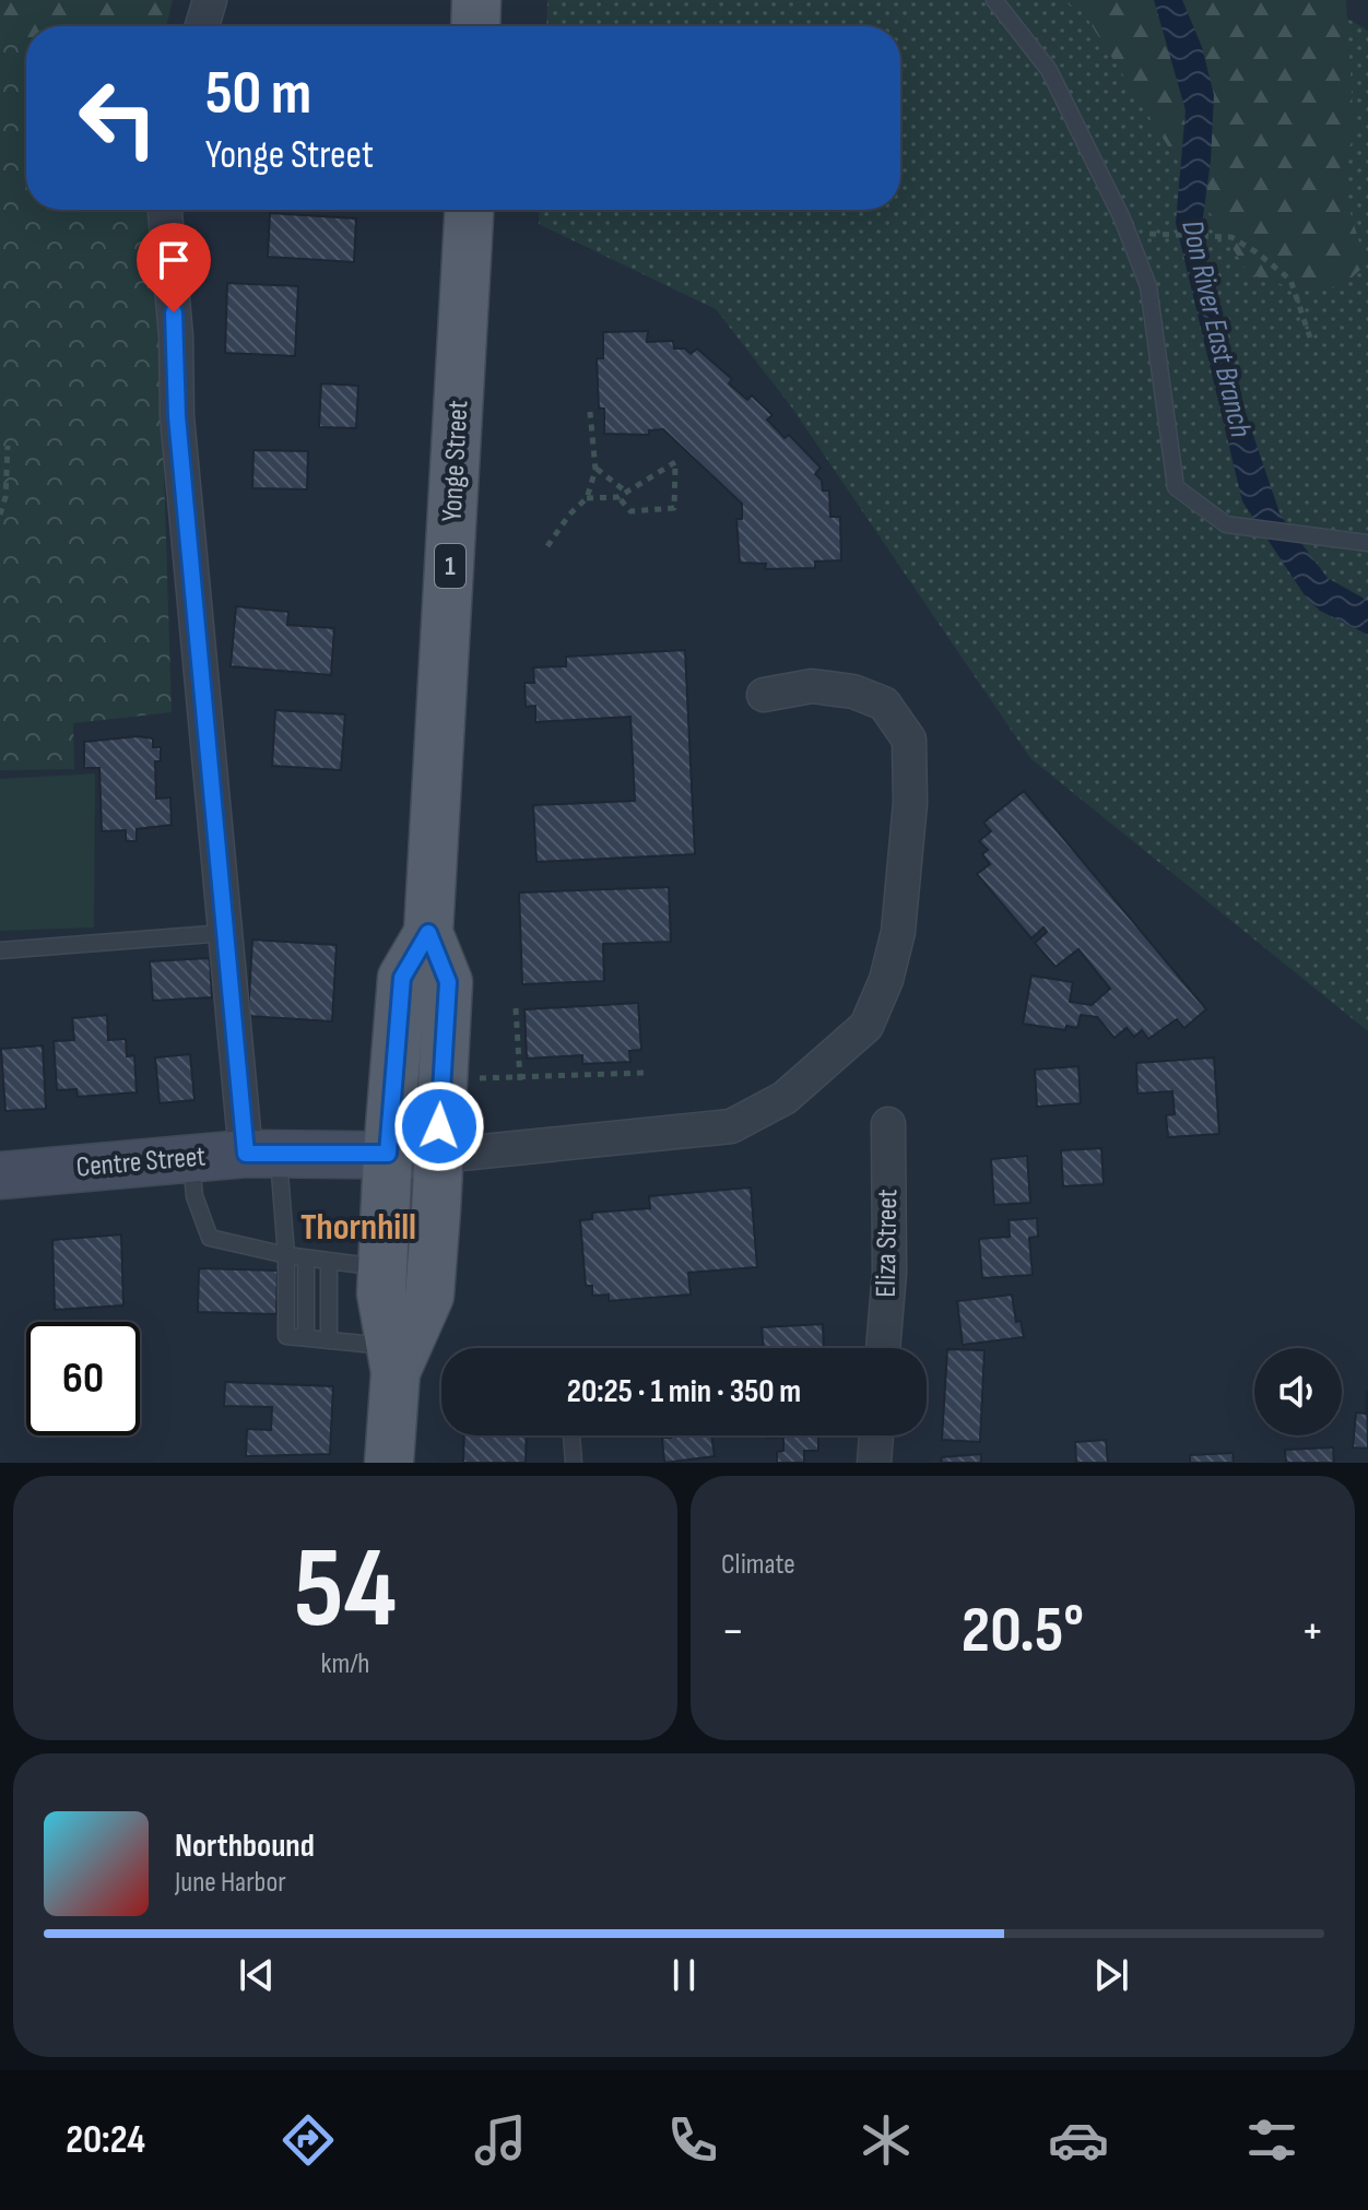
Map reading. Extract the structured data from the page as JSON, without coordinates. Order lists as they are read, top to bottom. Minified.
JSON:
{"streets":{"main road":["Yonge Street","1","Centre Street"],"street":["Eliza Street"]},"crossings":[["Yonge Street","Centre Street"]],"districts":["Thornhill"],"water":["Don River East Branch"],"page":{"turn":["50 m","Yonge Street"],"limit":"60","trip":"20:25 · 1 min · 350 m","tile":[["54","km/h"],"Climate"],"heat":["−","20.5°","+"],"song":["Northbound","June Harbor"],"tabs":"20:24"}}
